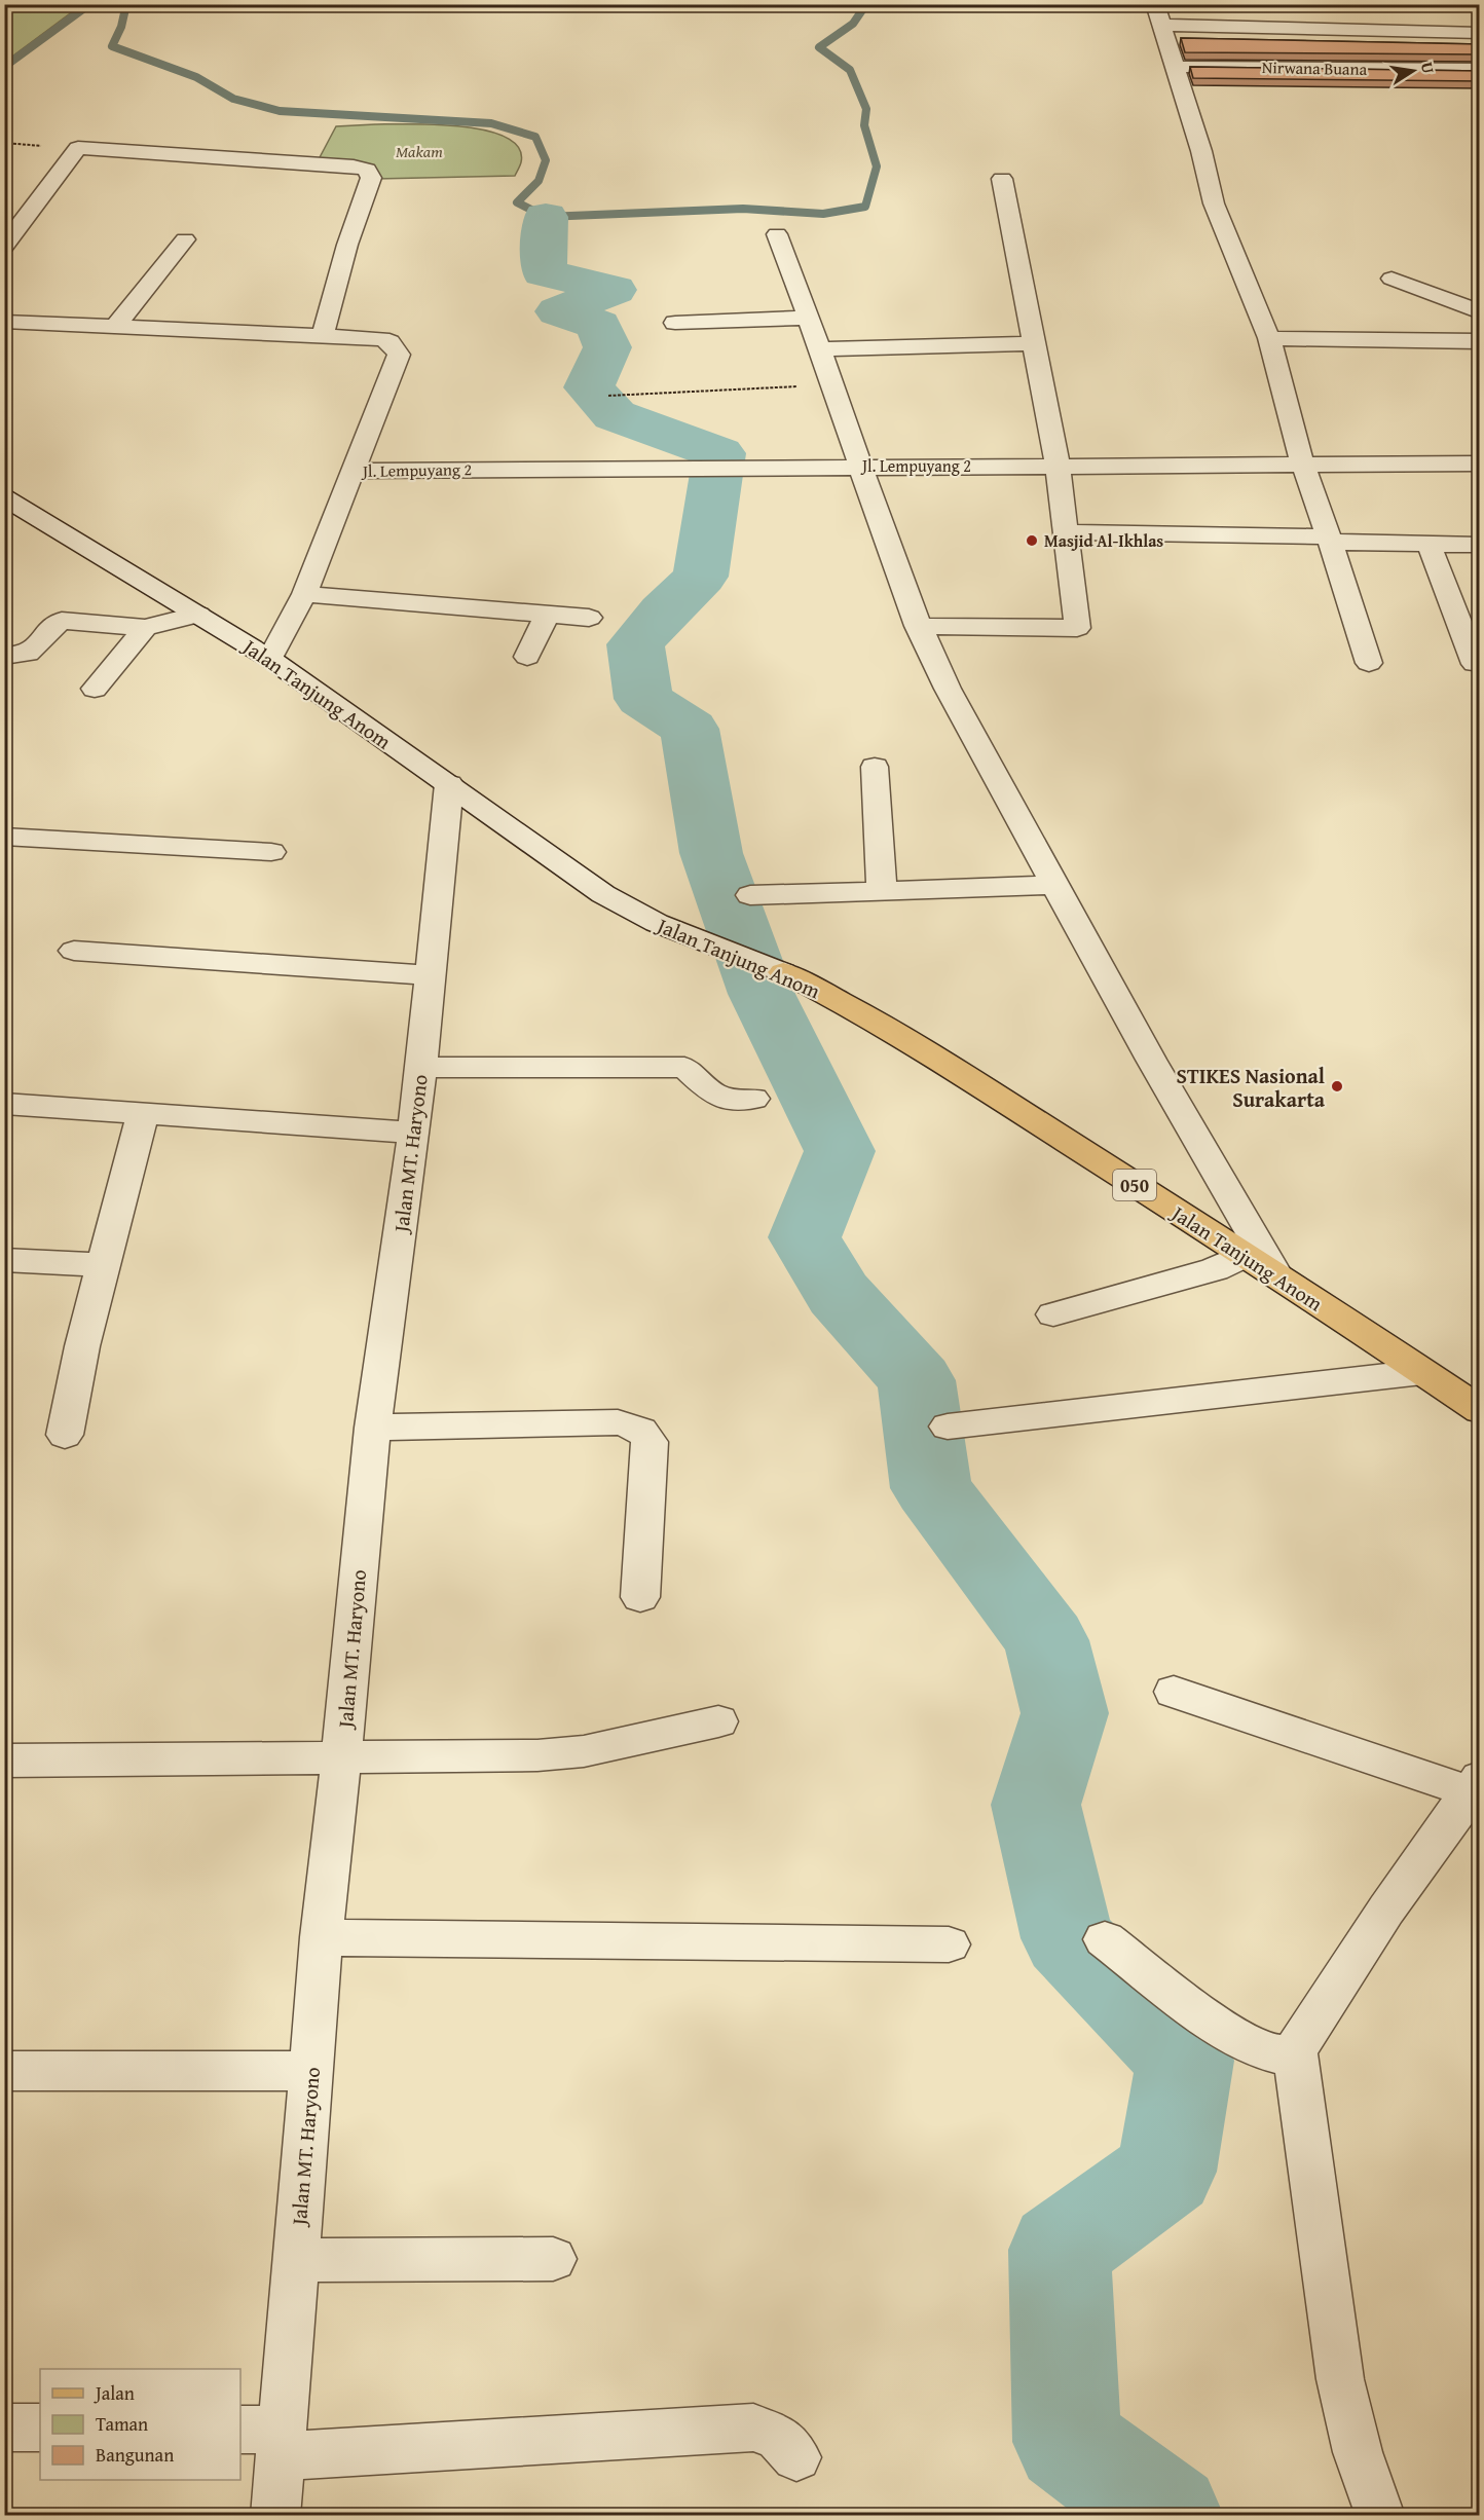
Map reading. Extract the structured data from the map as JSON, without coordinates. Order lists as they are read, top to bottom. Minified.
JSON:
{"streets":{"main road":["Jalan Tanjung Anom","050"],"street":["Nirwana Buana","Jl. Lempuyang 2","Jalan MT. Haryono"]},"crossings":[["Jalan Tanjung Anom","Jalan MT. Haryono"]],"parks":["Makam"],"places":["Masjid Al-Ikhlas","STIKES Nasional Surakarta"],"legend":["Jalan","Taman","Bangunan"],"north":"right"}
